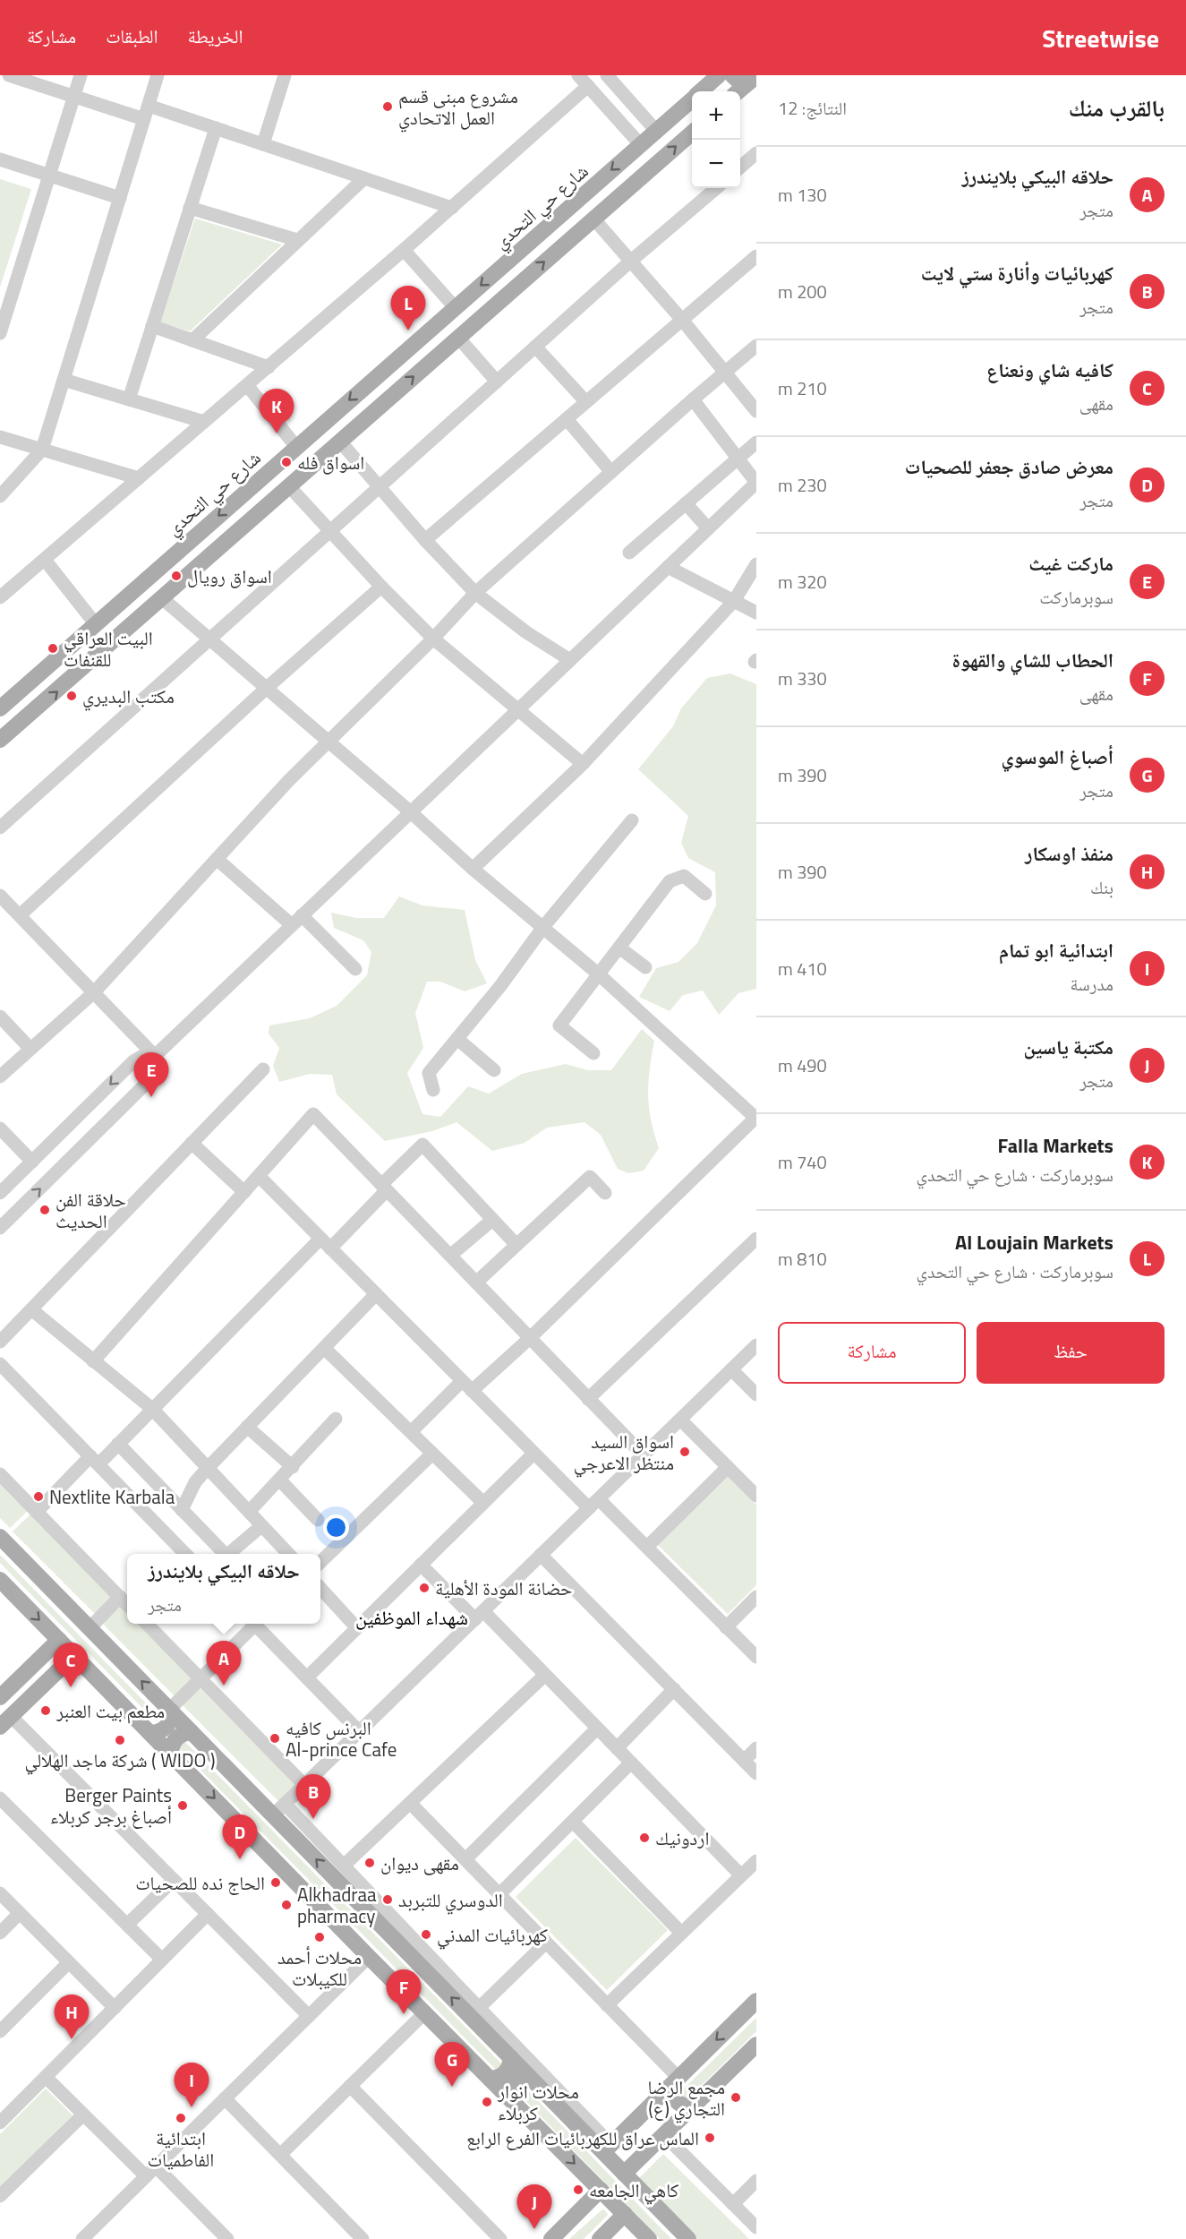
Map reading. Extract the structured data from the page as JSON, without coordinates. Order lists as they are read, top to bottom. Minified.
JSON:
{"streets":{"main road":["شارع حي التحدي"]},"districts":["شهداء الموظفين"],"places":["مشروع مبنى قسم العمل الاتحادي","اسواق فله","اسواق رويال","البيت العراقي للقنفات","مكتب البديري","حلاقة الفن الحديث","اسواق السيد منتظر الاعرجي","Nextlite Karbala","حضانة المودة الأهلية","مطعم بيت العنبر","البرنس كافيه Al-prince Cafe","شركة ماجد الهلالي ( WIDO )","Berger Paints أصباغ برجر كربلاء","اردونيك","مقهى ديوان","الحاج نده للصحيات","الدوسري للتبربد","Alkhadraa pharmacy","كهربائيات المدني","محلات أحمد للكيبلات","مجمع الرضا (ع) التجاري","محلات انوار كربلاء","ابتدائية الفاطميات","الماس عراق للكهربائيات الفرع الرابع","كاهي الجامعه"],"page":{"header":"Streetwise","nav":["الخريطة","الطبقات","مشاركة"],"heading":["بالقرب منك","النتائج: 12"],"map_buttons":["+","−"],"list":[{"mark":"A","name":"حلاقه البيكي بلايندرز","note":"متجر","value":"130 m"},{"mark":"B","name":"كهربائيات وأنارة ستي لايت","note":"متجر","value":"200 m"},{"mark":"C","name":"كافيه شاي ونعناع","note":"مقهى","value":"210 m"},{"mark":"D","name":"معرض صادق جعفر للصحيات","note":"متجر","value":"230 m"},{"mark":"E","name":"ماركت غيث","note":"سوبرماركت","value":"320 m"},{"mark":"F","name":"الحطاب للشاي والقهوة","note":"مقهى","value":"330 m"},{"mark":"G","name":"أصباغ الموسوي","note":"متجر","value":"390 m"},{"mark":"H","name":"منفذ اوسكار","note":"بنك","value":"390 m"},{"mark":"I","name":"ابتدائية ابو تمام","note":"مدرسة","value":"410 m"},{"mark":"J","name":"مكتبة ياسين","note":"متجر","value":"490 m"},{"mark":"K","name":"Falla Markets","note":"سوبرماركت · شارع حي التحدي","value":"740 m"},{"mark":"L","name":"Al Loujain Markets","note":"سوبرماركت · شارع حي التحدي","value":"810 m"}],"pins":["L","K","E","A","C","B","D","F","H","G","I","J"],"buttons":["حفظ","مشاركة"],"popup":["حلاقه البيكي بلايندرز","متجر"]}}
